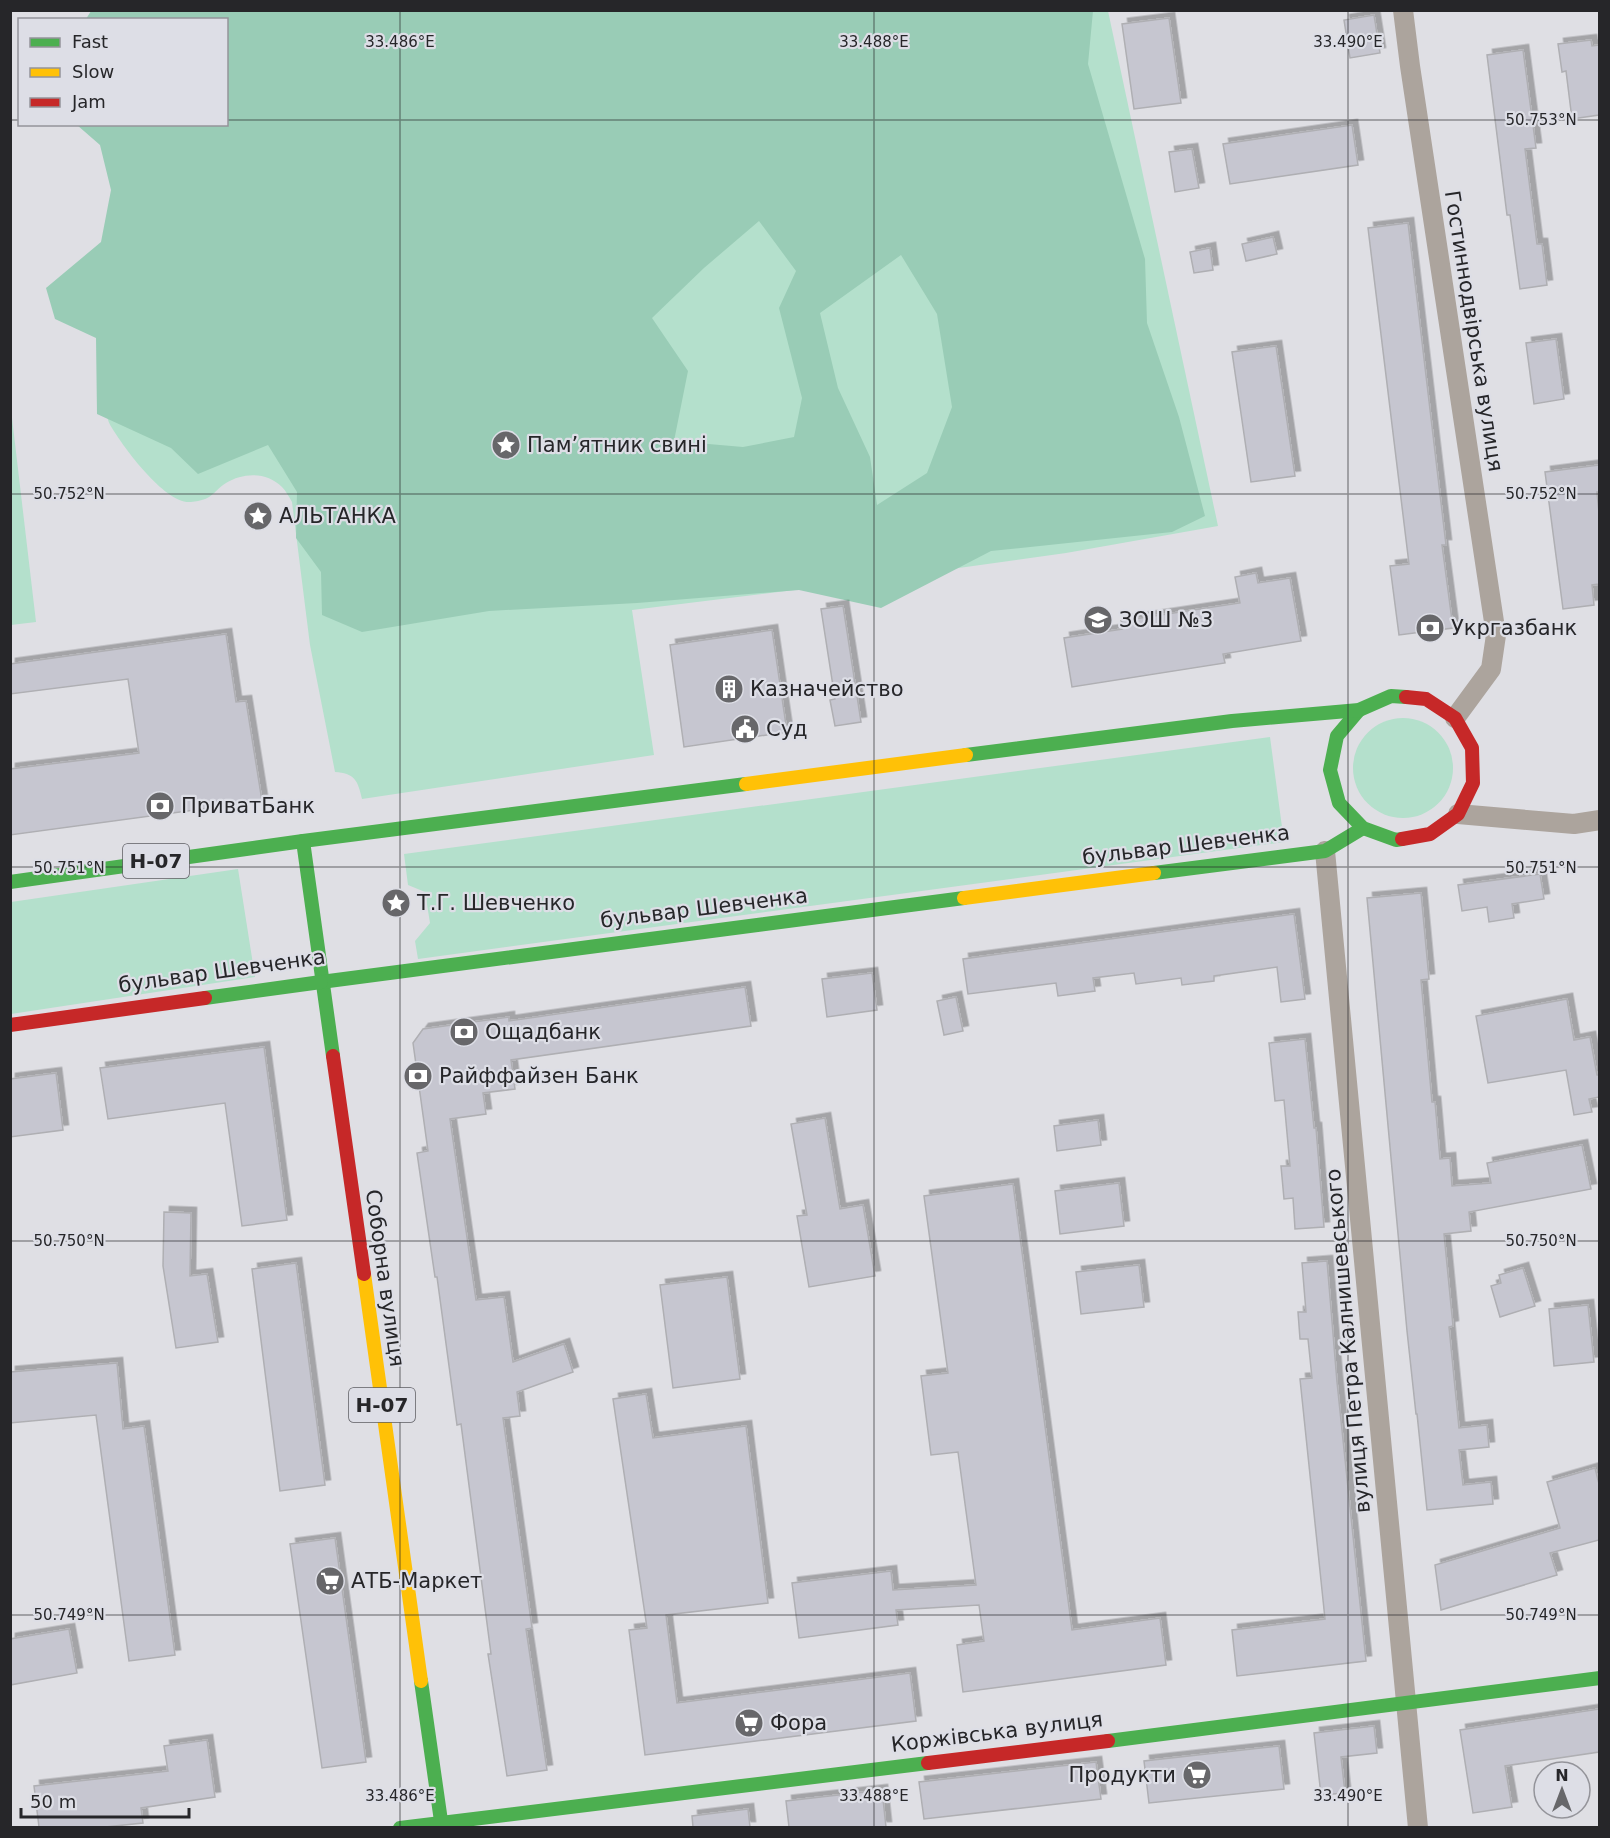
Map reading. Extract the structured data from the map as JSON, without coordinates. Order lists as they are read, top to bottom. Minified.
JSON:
{"streets":{"main road":["бульвар Шевченка","Н-07","Соборна вулиця","Коржівська вулиця"],"street":["Гостиннодвірська вулиця","вулиця Петра Калнишевського"]},"crossings":[["Гостиннодвірська вулиця","бульвар Шевченка"],["бульвар Шевченка","Соборна вулиця"],["бульвар Шевченка","вулиця Петра Калнишевського"],["Н-07","Соборна вулиця"],["Соборна вулиця","Коржівська вулиця"],["вулиця Петра Калнишевського","Коржівська вулиця"]],"places":{"place":["Памʼятник свині","АЛЬТАНКА","Т.Г. Шевченко"],"school or university":["ЗОШ №3"],"bank":["Укргазбанк","ПриватБанк","Ощадбанк","Райффайзен Банк"],"building":["Казначейство"],"public building":["Суд"],"supermarket":["АТБ-Маркет","Фора","Продукти"]},"legend":["Fast","Slow","Jam"],"scale_bar":"50 m","north":"top","coordinates":["33.486°E","33.488°E","33.490°E","50.753°N","50.752°N","50.751°N","50.750°N","50.749°N"]}
